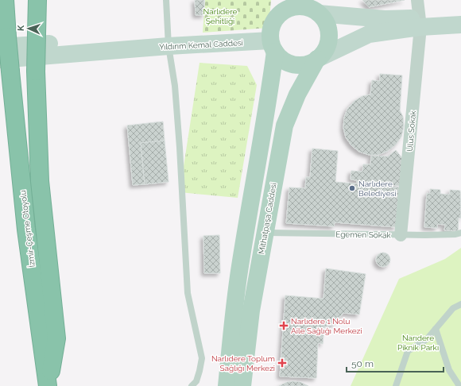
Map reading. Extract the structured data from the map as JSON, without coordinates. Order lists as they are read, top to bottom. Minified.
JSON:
{"streets":{"highway":["İzmir-Çeşme Otoyolu"],"main road":["Mithatpaşa Caddesi"],"street":["Yıldırım Kemal Caddesi","Ulus Sokak"],"lane":["Egemen Sokak"]},"crossings":[["Yıldırım Kemal Caddesi","Mithatpaşa Caddesi"],["Yıldırım Kemal Caddesi","İzmir-Çeşme Otoyolu"],["Ulus Sokak","Egemen Sokak"],["Mithatpaşa Caddesi","Egemen Sokak"]],"parks":["Narlıdere Şehitliği","Narıdere Piknik Parkı"],"places":{"other":["Narlıdere Belediyesi"],"health":["Narlıdere 1 Nolu Aile Sağlığı Merkezi","Narlıdere Toplum Sağlığı Merkezi"]},"scale_bar":"50 m","north":"left"}
